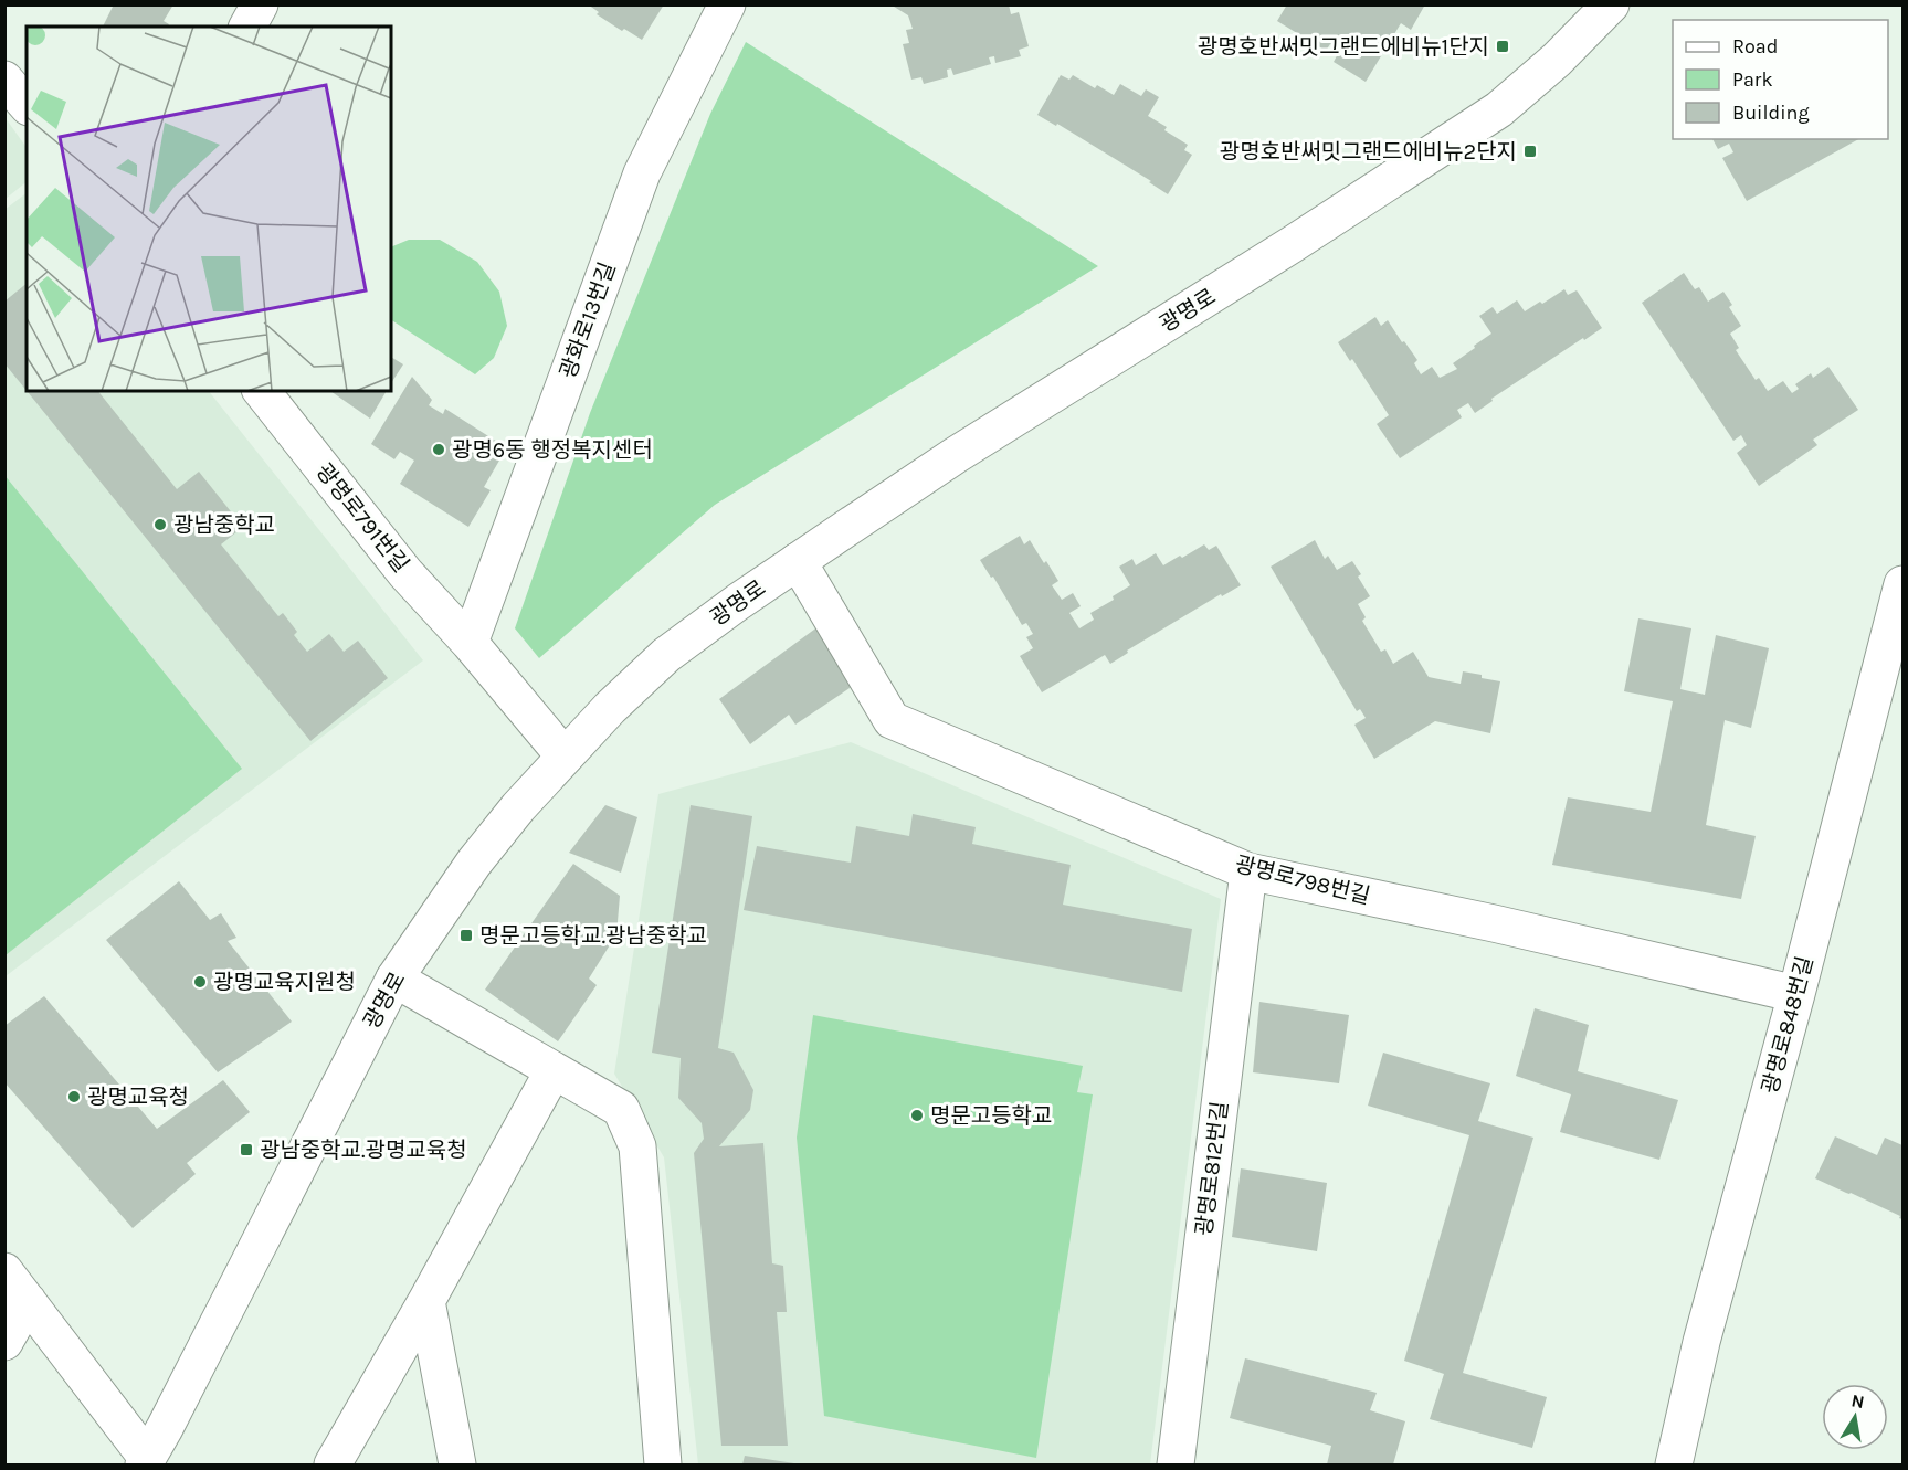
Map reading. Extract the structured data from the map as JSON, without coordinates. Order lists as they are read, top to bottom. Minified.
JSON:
{"streets":{"street":["광명로","광화로13번길","광명로791번길","광명로798번길","광명로848번길","광명로812번길"]},"crossings":[["광명로","광명로791번길"],["광명로","광명로798번길"],["광화로13번길","광명로791번길"],["광명로798번길","광명로848번길"],["광명로798번길","광명로812번길"]],"places":{"transit":["광명호반써밋그랜드에비뉴1단지","광명호반써밋그랜드에비뉴2단지","명문고등학교.광남중학교","광남중학교.광명교육청"],"other":["광명6동 행정복지센터","광남중학교","광명교육지원청","광명교육청","명문고등학교"]},"legend":["Road","Park","Building"],"north":"top"}
